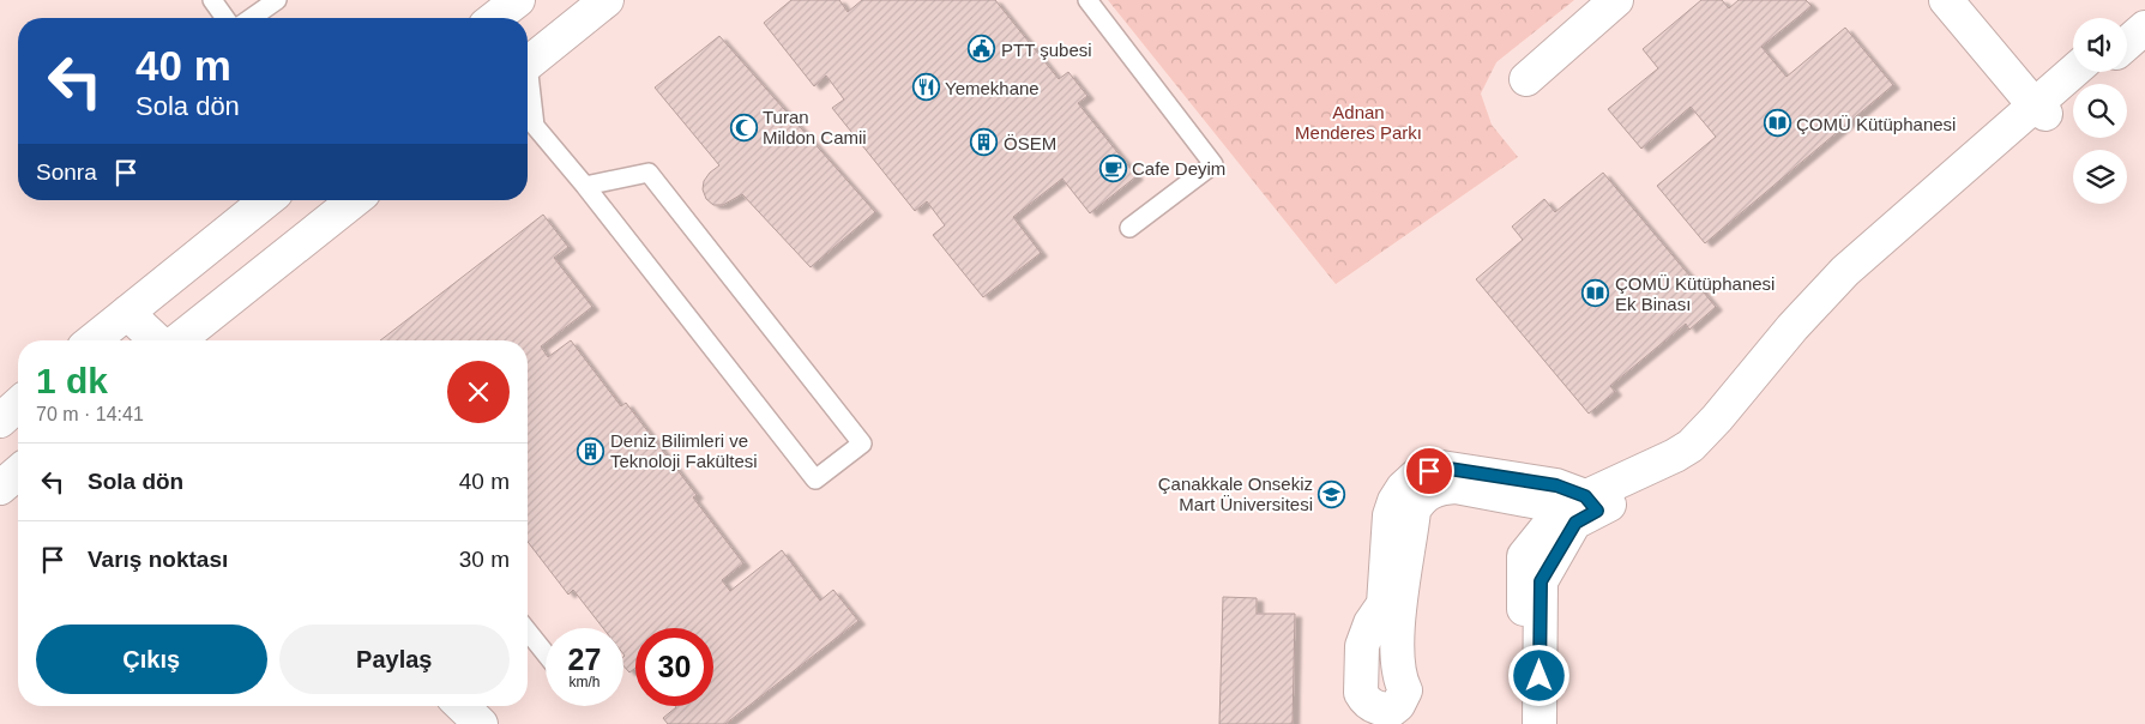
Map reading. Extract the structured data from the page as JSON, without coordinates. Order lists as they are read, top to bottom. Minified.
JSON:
{"parks":["Adnan Menderes Parkı"],"places":{"public building":["PTT şubesi"],"restaurant":["Yemekhane"],"library":["ÇOMÜ Kütüphanesi","ÇOMÜ Kütüphanesi Ek Binası"],"mosque":["Turan Mildon Camii"],"building":["ÖSEM","Deniz Bilimleri ve Teknoloji Fakültesi"],"cafe":["Cafe Deyim"],"school or university":["Çanakkale Onsekiz Mart Üniversitesi"]},"page":{"turn":["40 m","Sola dön"],"then":"Sonra","heading":["1 dk","70 m · 14:41"],"list":[{"name":"Sola dön","value":"40 m"},{"name":"Varış noktası","value":"30 m"}],"buttons":["Çıkış","Paylaş"],"speed":"27 km/h","limit":"30"}}
